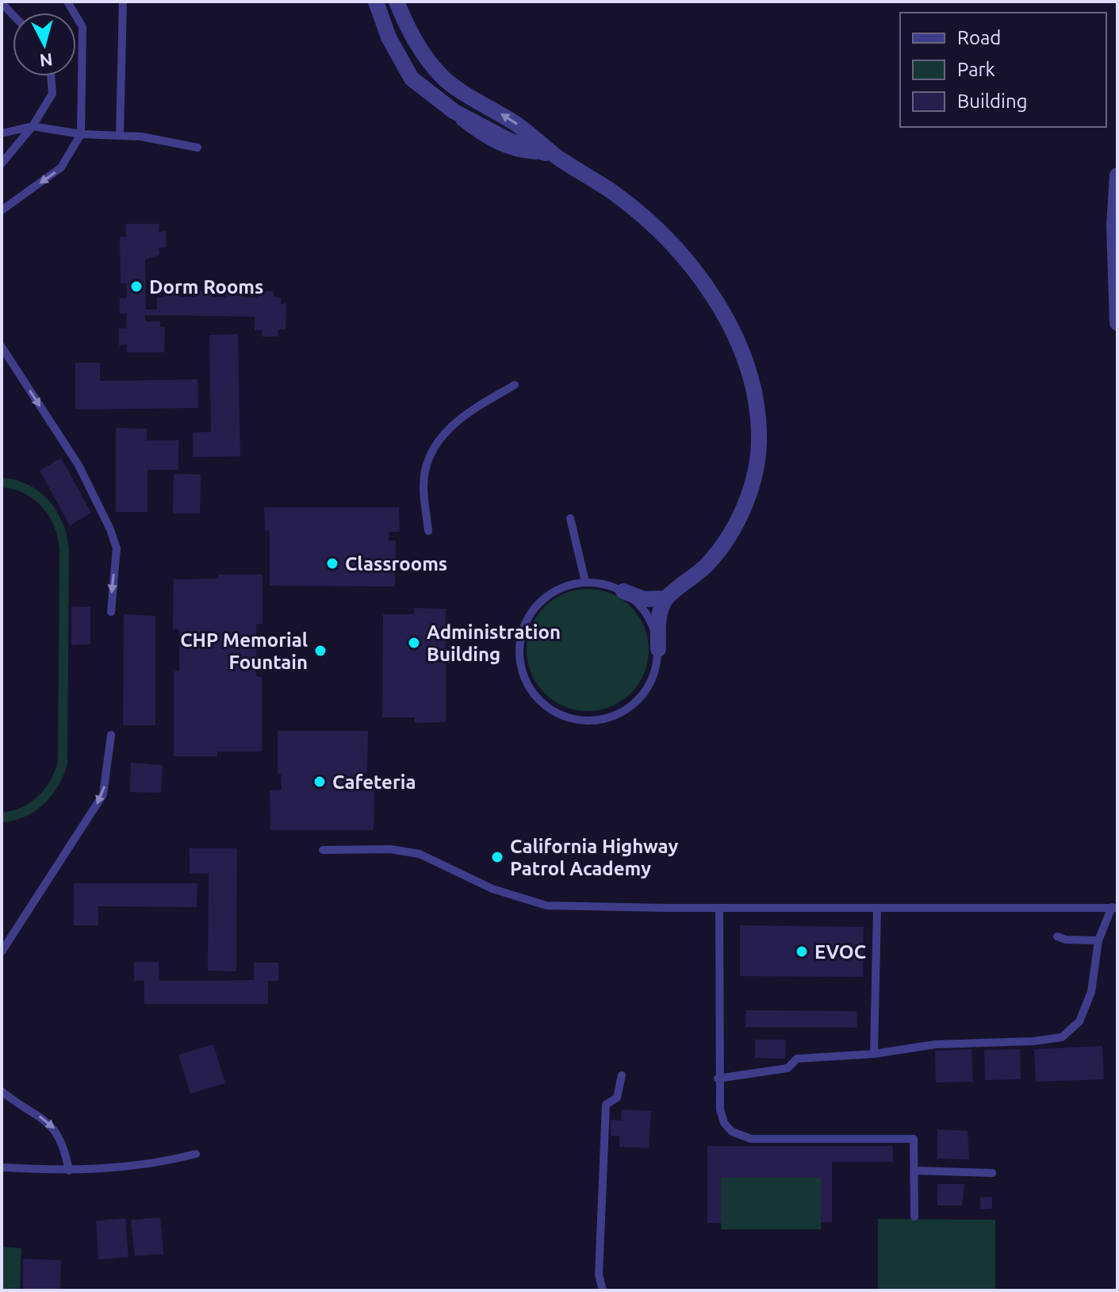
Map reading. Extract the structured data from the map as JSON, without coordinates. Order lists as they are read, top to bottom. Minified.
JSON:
{"places":["Dorm Rooms","Classrooms","Administration Building","CHP Memorial Fountain","Cafeteria","California Highway Patrol Academy","EVOC"],"legend":["Road","Park","Building"],"north":"bottom"}
